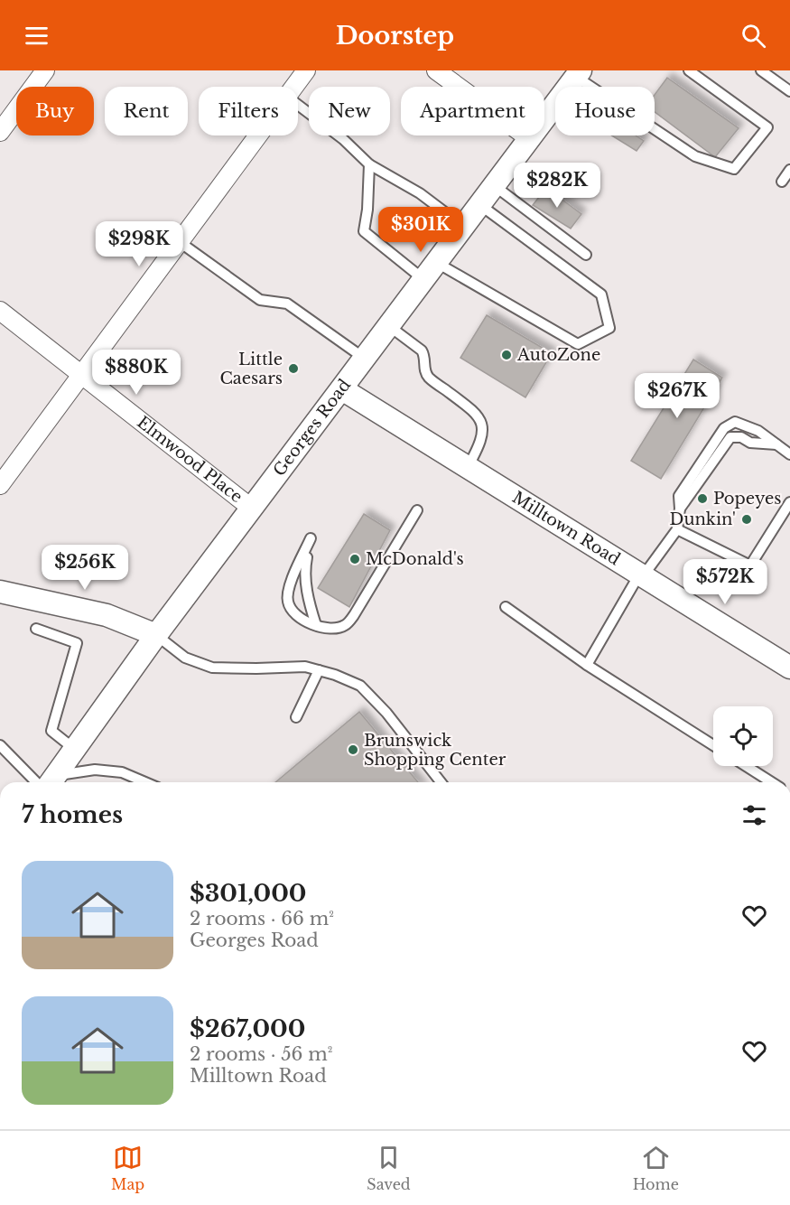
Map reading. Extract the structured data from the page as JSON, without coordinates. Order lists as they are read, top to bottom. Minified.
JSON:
{"streets":{"street":["Georges Road","Elmwood Place","Milltown Road"]},"crossings":[["Georges Road","Elmwood Place"],["Georges Road","Milltown Road"]],"places":["AutoZone","Little Caesars","Popeyes","Dunkin'","McDonald's","Brunswick Shopping Center"],"page":{"header":"Doorstep","chip":["Buy","Rent","Filters","New","Apartment","House"],"price":["$282K","$301K","$298K","$880K","$267K","$256K","$572K"],"heading":"7 homes","list":[{"name":"$301,000","note":"2 rooms · 66 m² · Georges Road"},{"name":"$267,000","note":"2 rooms · 56 m² · Milltown Road"}],"tabs":["Map","Saved","Home"]}}
